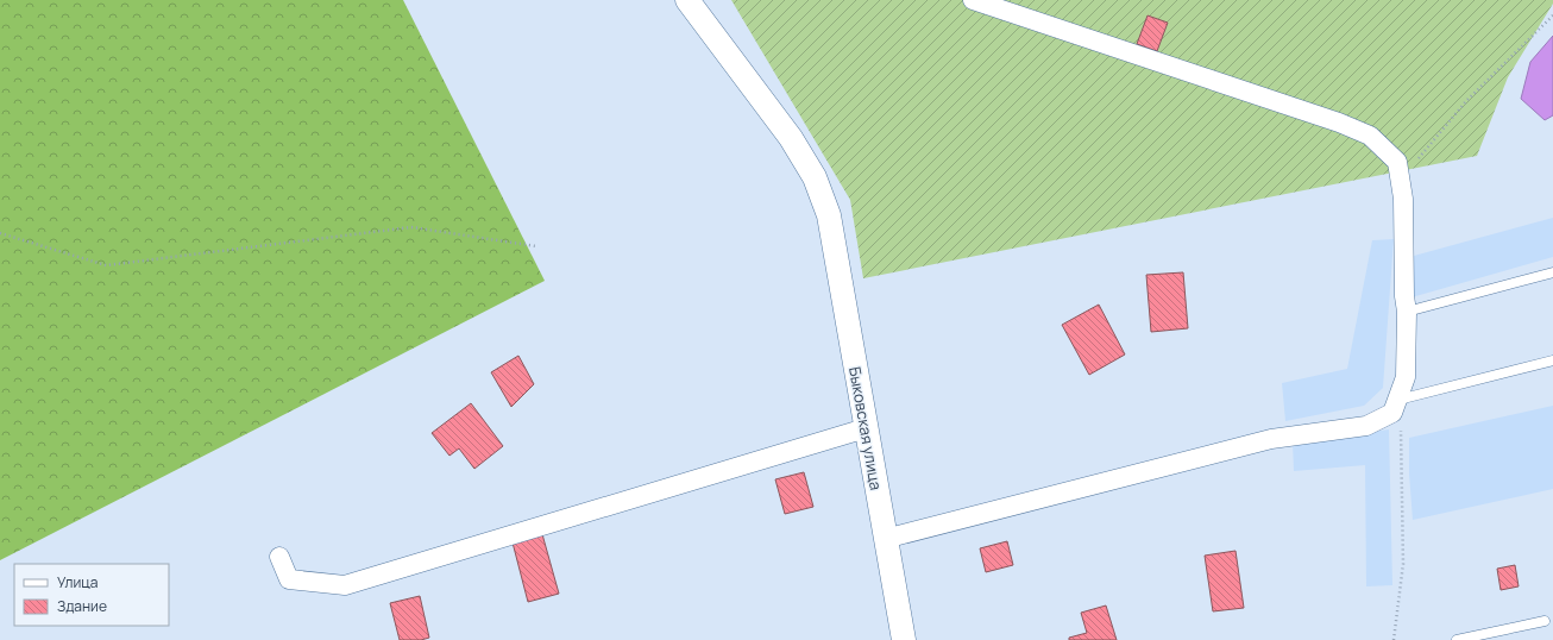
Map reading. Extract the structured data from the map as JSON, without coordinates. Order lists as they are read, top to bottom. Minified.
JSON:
{"streets":{"street":["Быковская улица"]},"legend":["Улица","Здание"]}
